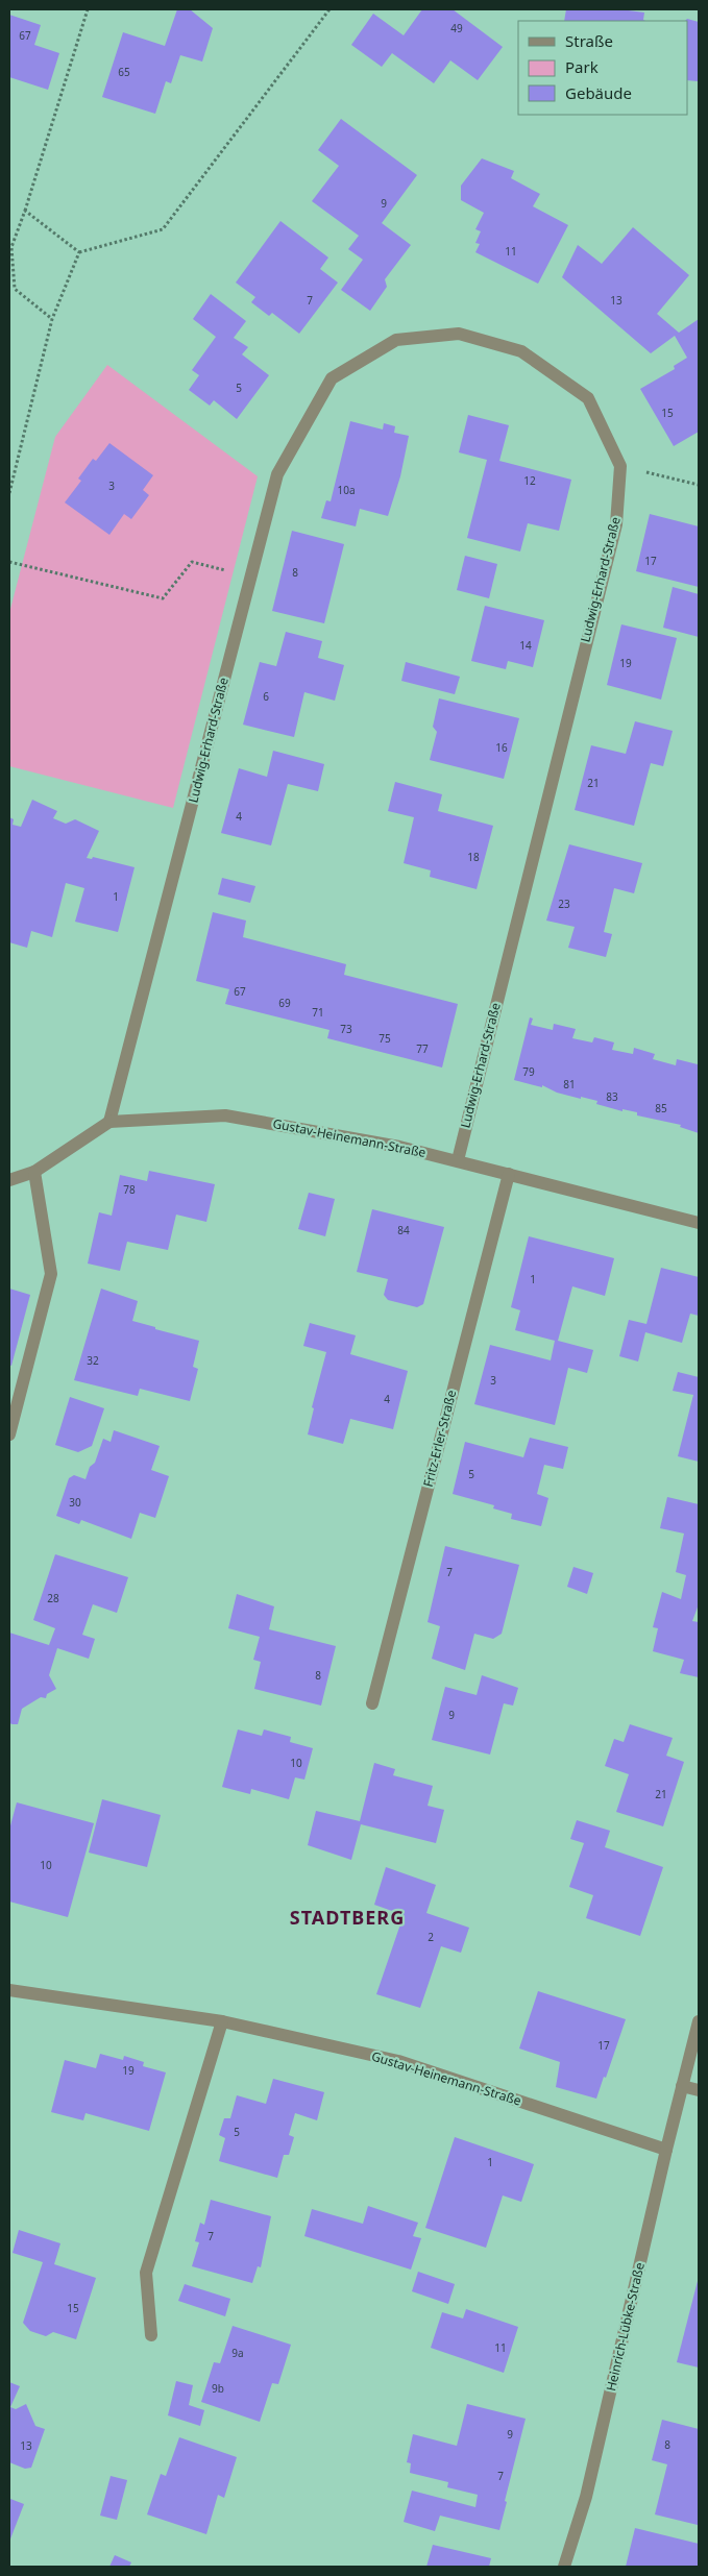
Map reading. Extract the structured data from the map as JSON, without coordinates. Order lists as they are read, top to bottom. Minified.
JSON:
{"streets":{"street":["Ludwig-Erhard-Straße","Gustav-Heinemann-Straße","Fritz-Erler-Straße","Heinrich-Lübke-Straße"]},"crossings":[["Ludwig-Erhard-Straße","Gustav-Heinemann-Straße"],["Gustav-Heinemann-Straße","Fritz-Erler-Straße"],["Gustav-Heinemann-Straße","Heinrich-Lübke-Straße"]],"districts":["STADTBERG"],"house_numbers":["49","67","65","9","11","7","13","5","15","12","3","10a","17","8","14","19","6","16","21","4","18","1","23","67","69","71","73","75","77","79","81","83","85","78","84","1","32","3","4","5","30","7","28","8","9","10","21","10","2","17","19","5","1","7","15","11","9a","9b","9","8","13","7"],"legend":["Straße","Park","Gebäude"]}
